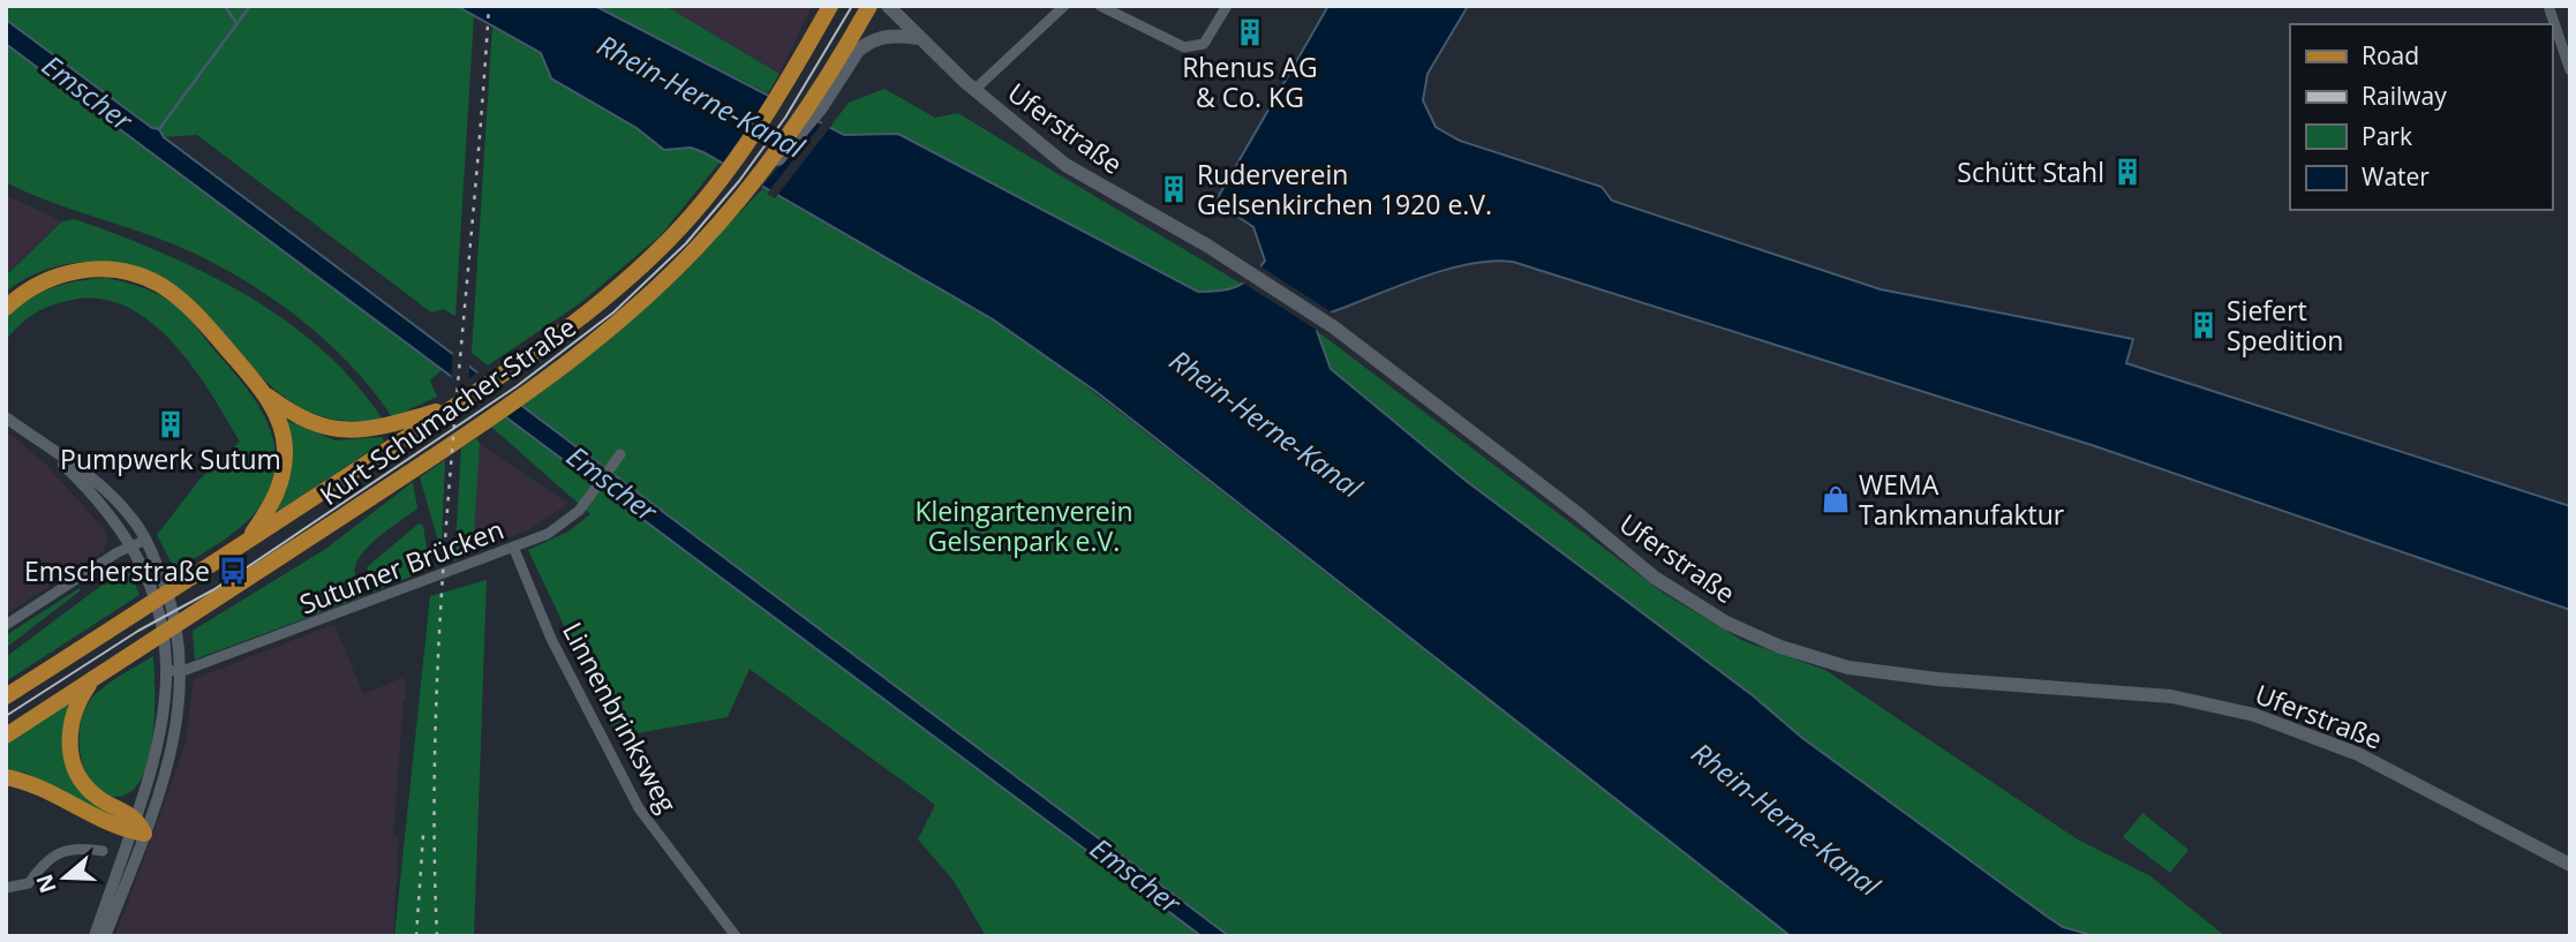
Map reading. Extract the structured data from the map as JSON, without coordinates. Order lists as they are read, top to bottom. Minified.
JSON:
{"streets":{"main road":["Uferstraße","Kurt-Schumacher-Straße"],"street":["Sutumer Brücken","Linnenbrinksweg"]},"crossings":[["Sutumer Brücken","Linnenbrinksweg"]],"water":["Emscher","Rhein-Herne-Kanal"],"parks":["Kleingartenverein Gelsenpark e.V."],"places":{"building":["Rhenus AG & Co. KG","Schütt Stahl","Ruderverein Gelsenkirchen 1920 e.V.","Siefert Spedition","Pumpwerk Sutum"],"shop":["WEMA Tankmanufaktur"],"bus stop":["Emscherstraße"]},"legend":["Road","Railway","Park","Water"],"north":"left"}
